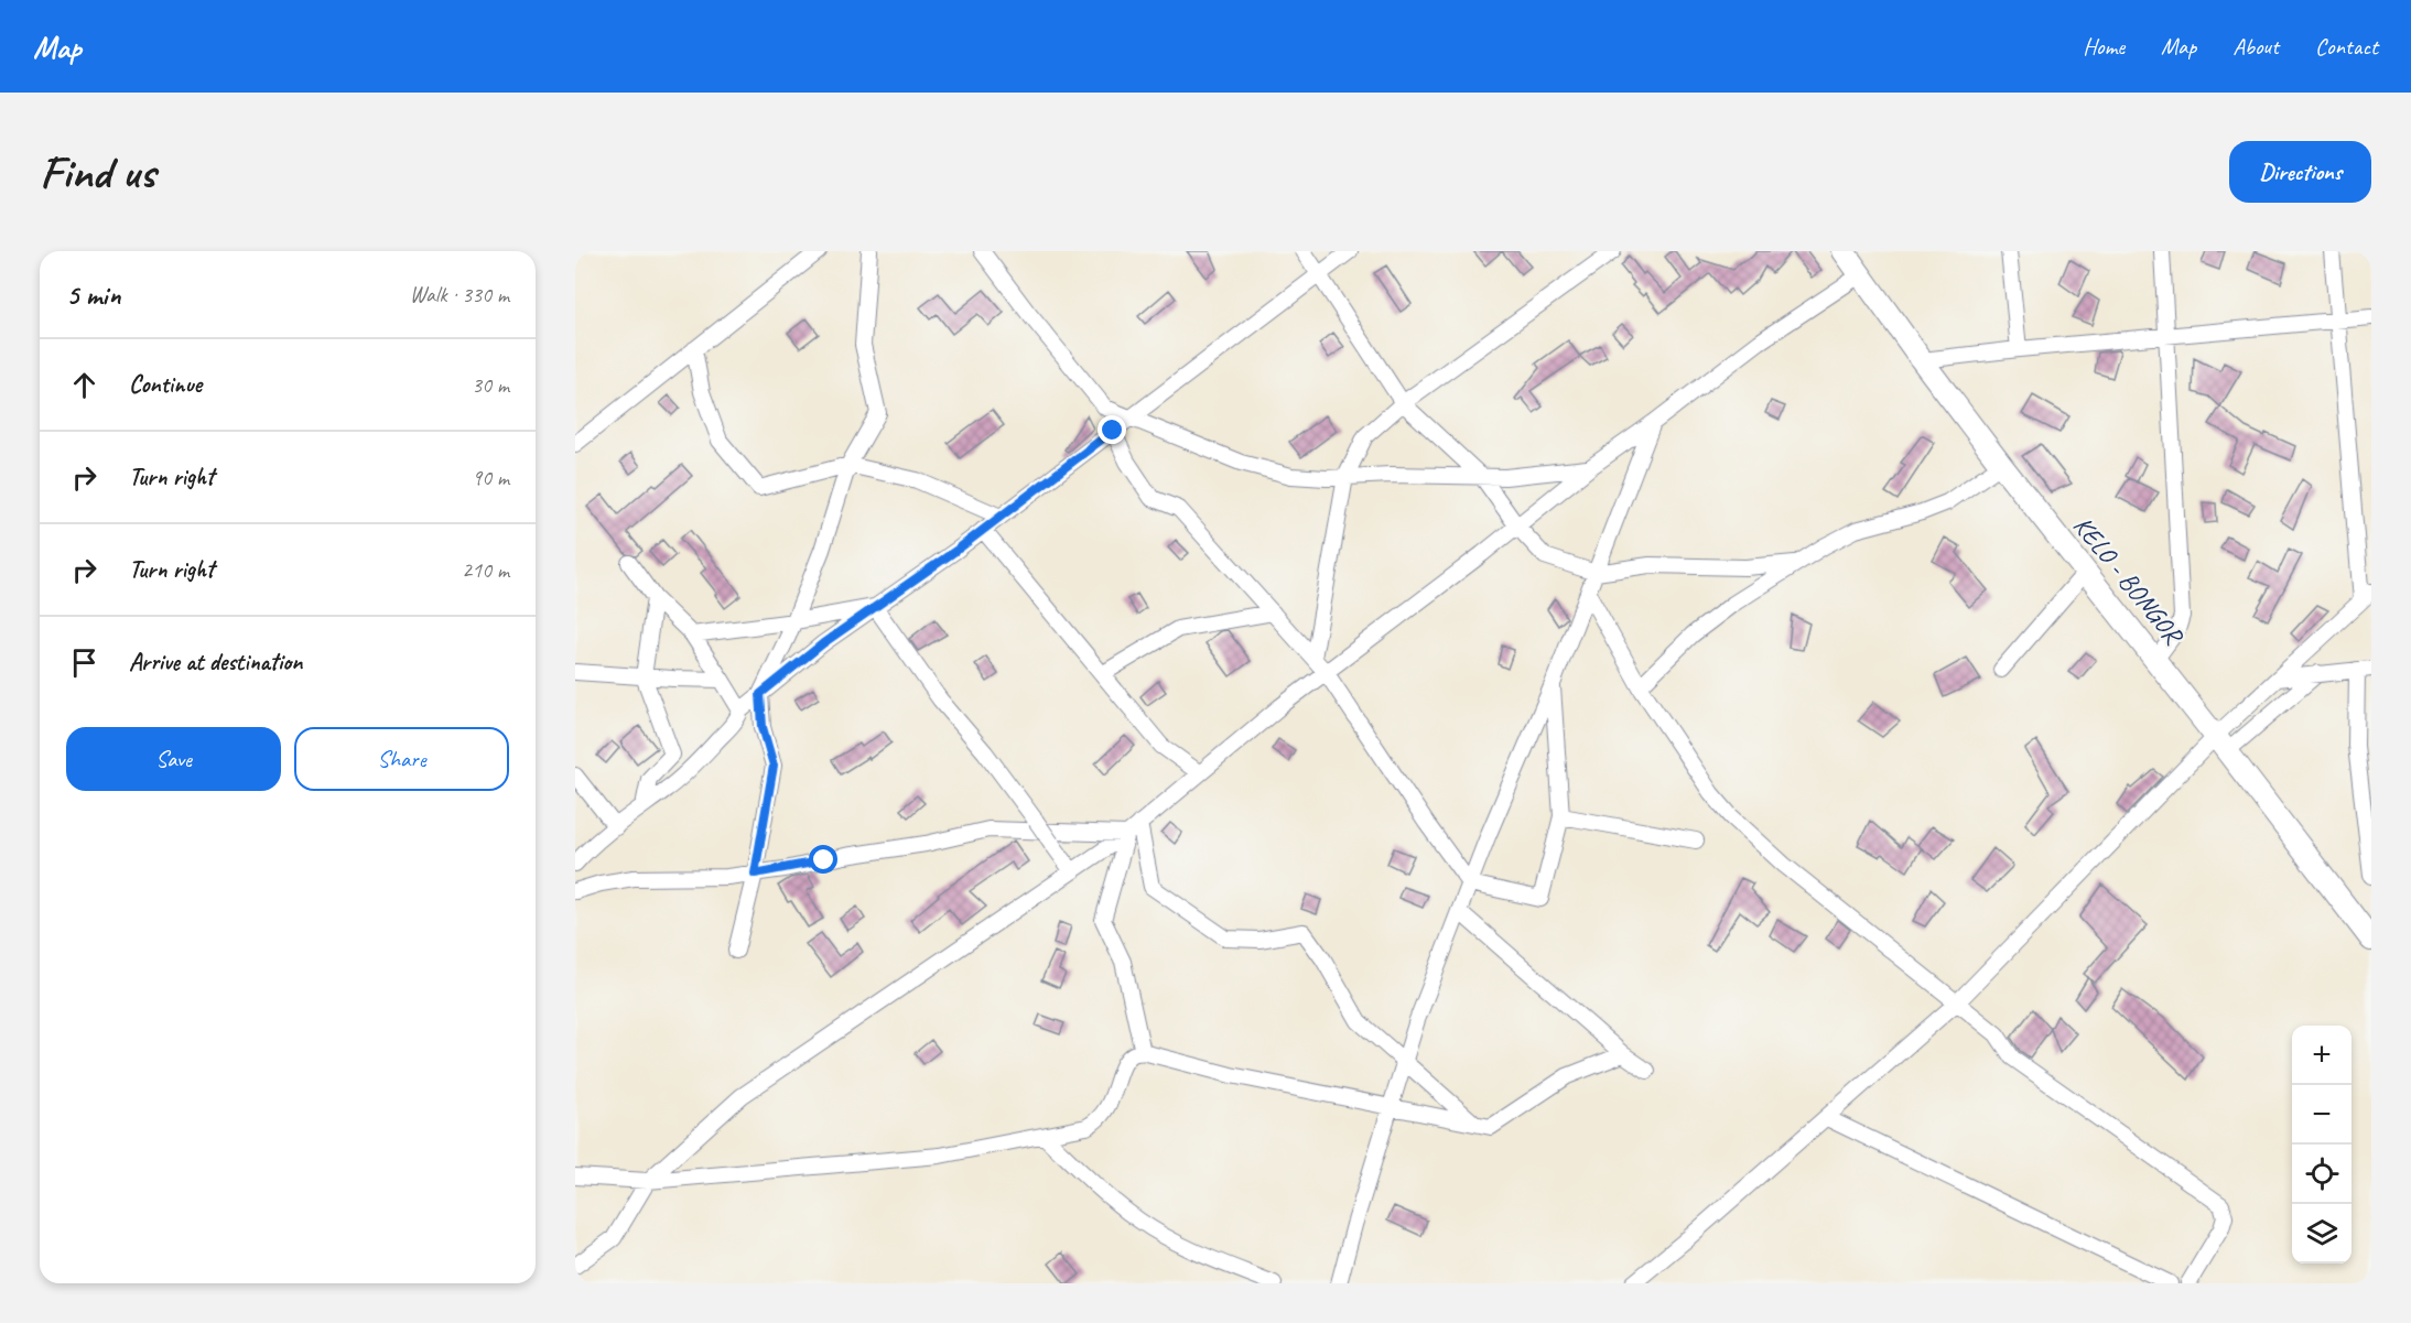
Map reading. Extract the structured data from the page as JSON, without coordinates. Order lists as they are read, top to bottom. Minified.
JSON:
{"streets":{"highway":["KELO - BONGOR"]},"page":{"header":"Map","nav":["Home","Map","About","Contact"],"buttons":["Directions",["Save","Share"]],"title":"Find us","heading":["5 min","Walk · 330 m"],"list":[["Continue","30 m"],["Turn right","90 m"],["Turn right","210 m"],"Arrive at destination"],"map_buttons":["+","−"]}}
